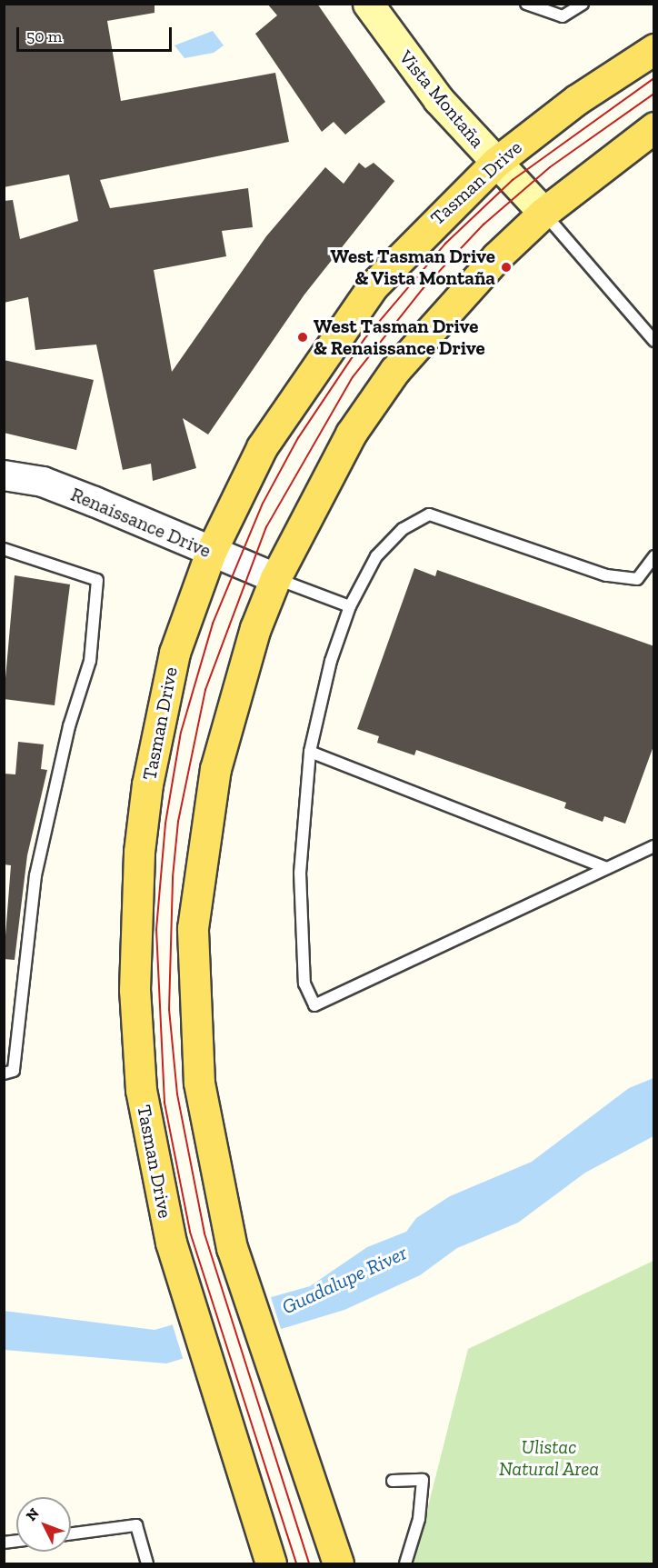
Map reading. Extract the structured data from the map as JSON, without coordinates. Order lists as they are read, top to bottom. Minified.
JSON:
{"streets":{"main road":["Vista Montaña","Tasman Drive"],"street":["Renaissance Drive"]},"crossings":[["Vista Montaña","Tasman Drive"],["Tasman Drive","Renaissance Drive"]],"water":["Guadalupe River"],"parks":["Ulistac Natural Area"],"places":["West Tasman Drive & Vista Montaña","West Tasman Drive & Renaissance Drive"],"scale_bar":"50 m","north":"top left"}
